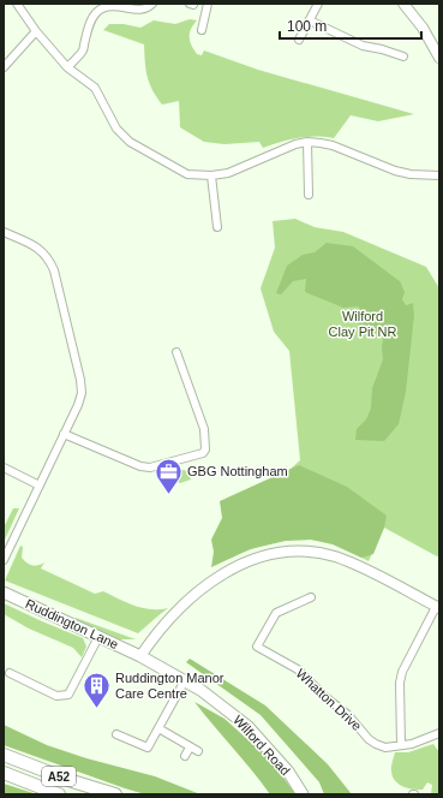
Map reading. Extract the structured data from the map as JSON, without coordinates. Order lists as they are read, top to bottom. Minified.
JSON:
{"streets":{"highway":["A52"],"main road":["Ruddington Lane","Wilford Road"],"street":["Whatton Drive"]},"crossings":[["Ruddington Lane","Wilford Road"]],"parks":["Wilford Clay Pit NR"],"places":{"office":["GBG Nottingham"],"building":["Ruddington Manor Care Centre"]},"scale_bar":"100 m"}
